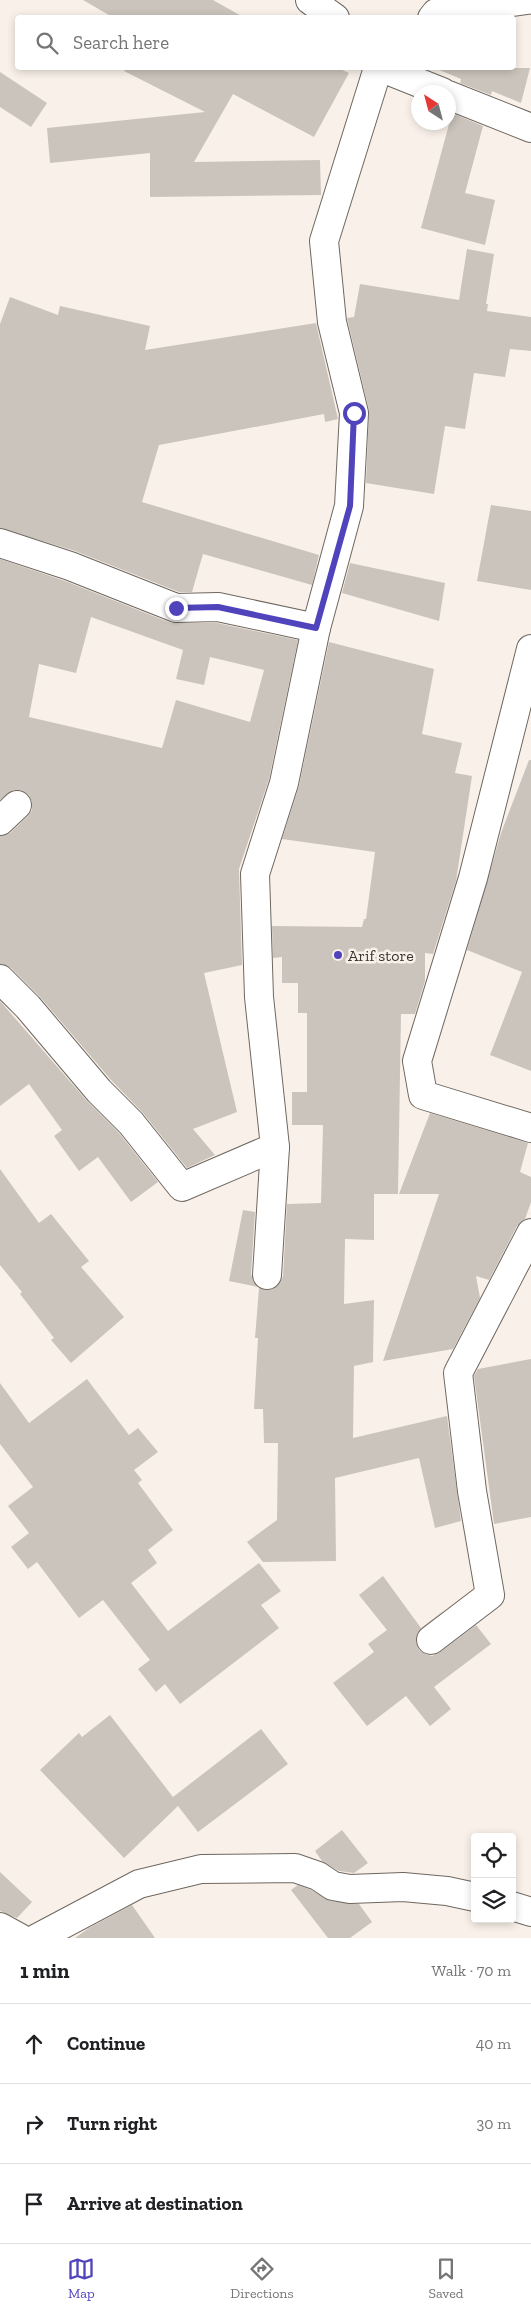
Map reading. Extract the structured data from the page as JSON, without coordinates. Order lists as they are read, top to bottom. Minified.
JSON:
{"places":["Arif store"],"north":"top left","page":{"search":"Search here","heading":["1 min","Walk · 70 m"],"list":[["Continue","40 m"],["Turn right","30 m"],"Arrive at destination"],"nav":["Map","Directions","Saved"]}}
